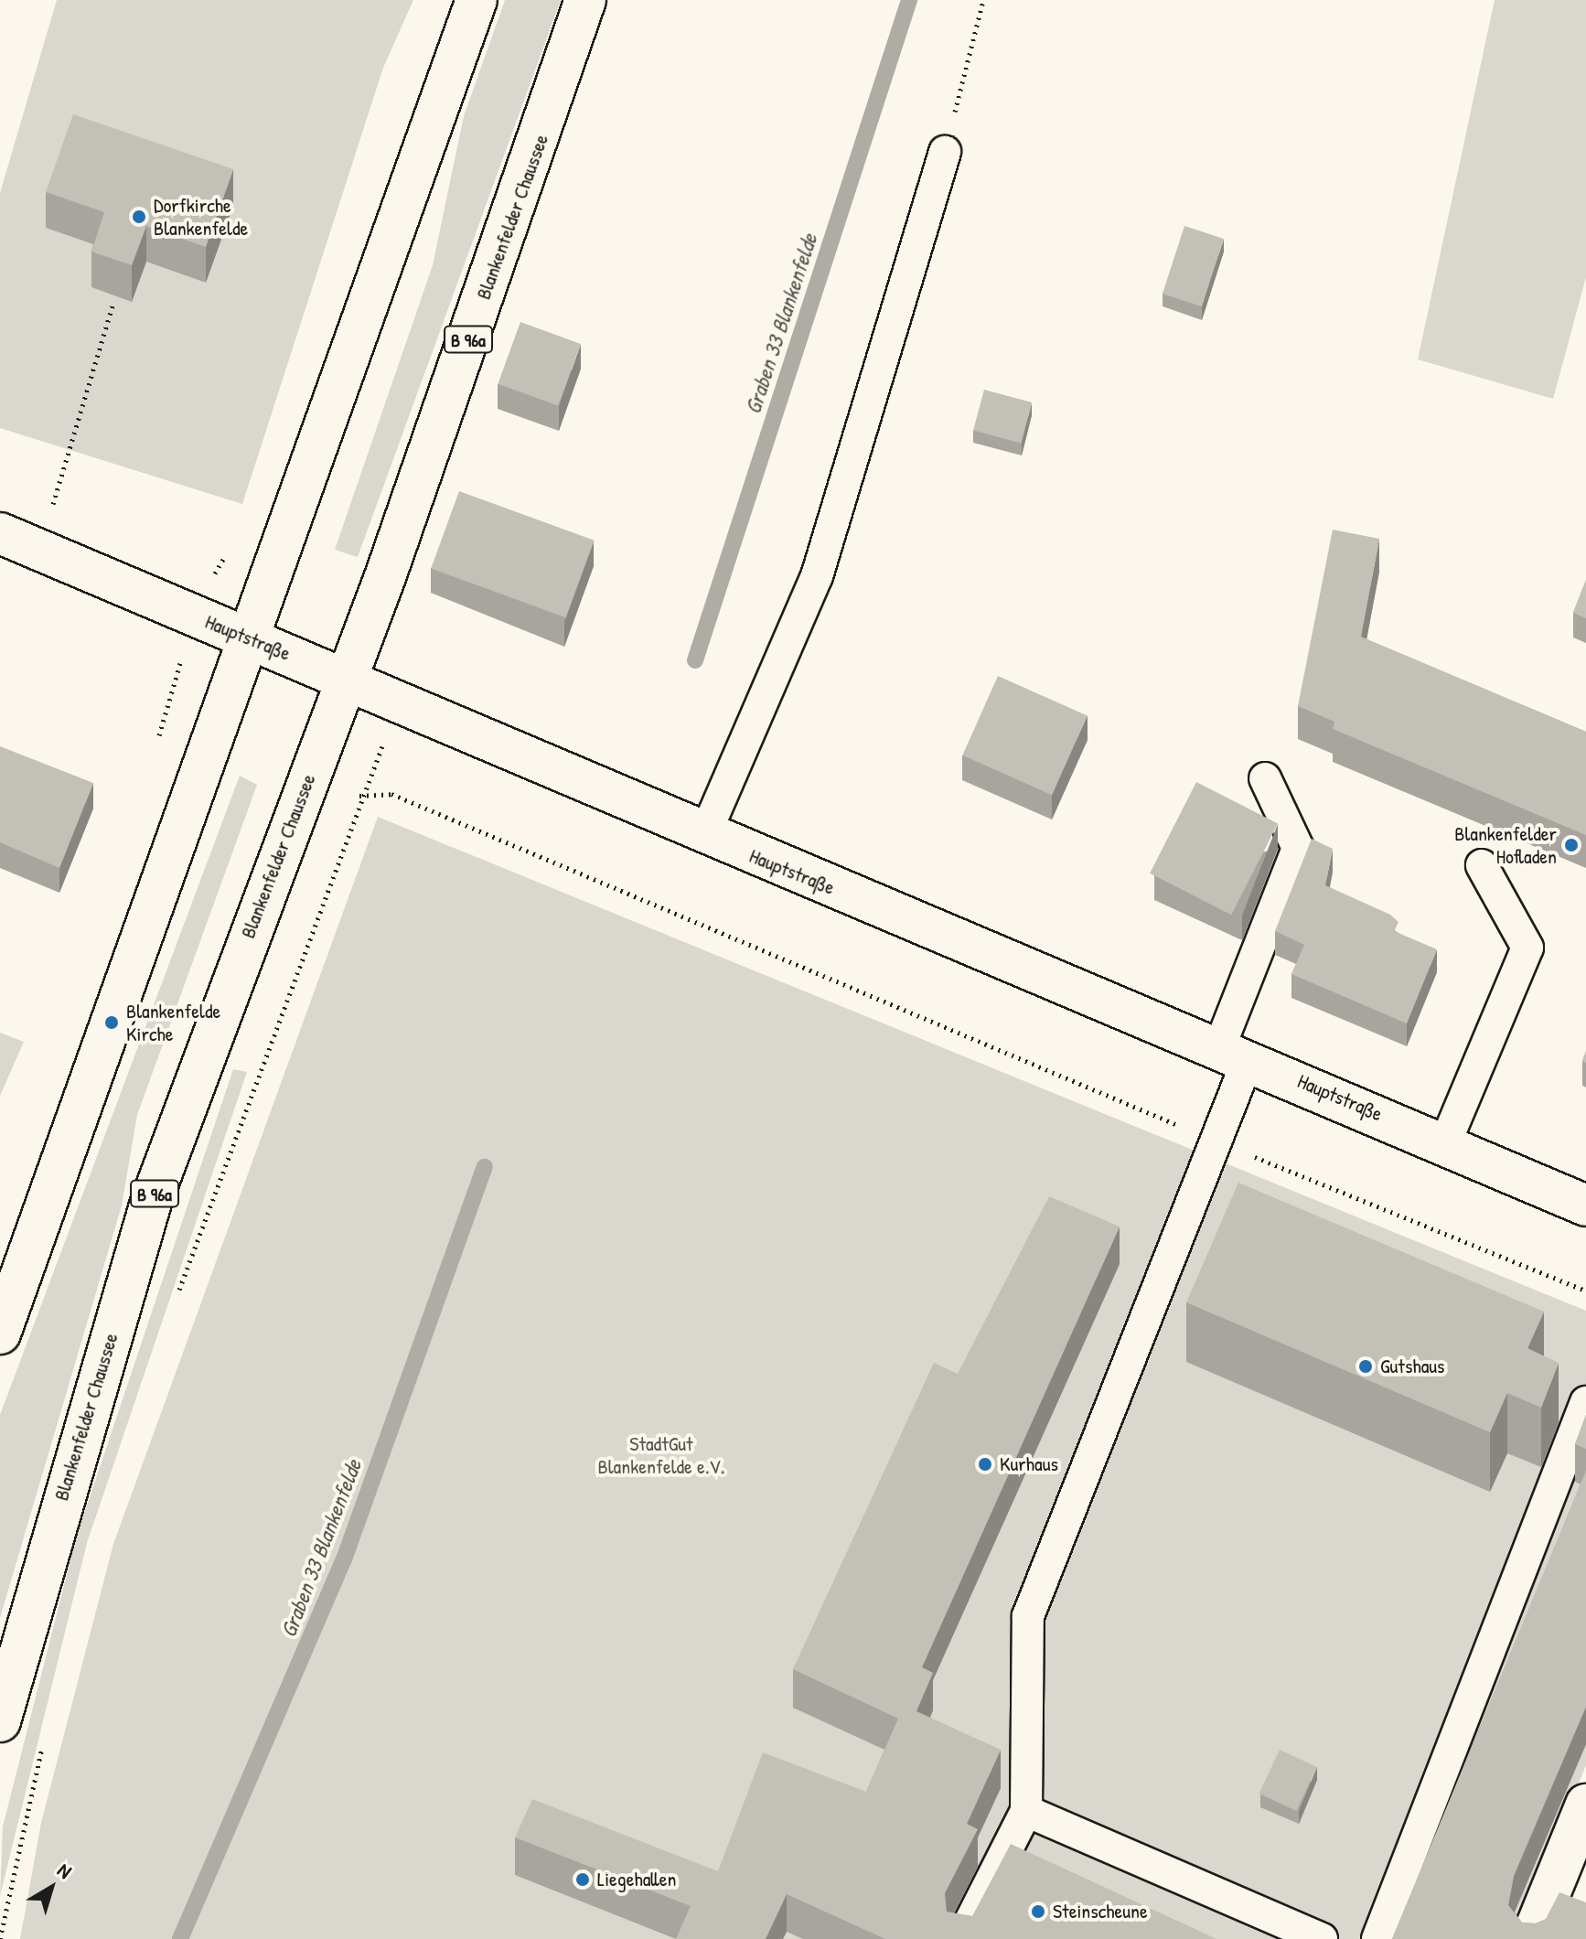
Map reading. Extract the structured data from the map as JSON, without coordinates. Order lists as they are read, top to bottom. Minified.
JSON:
{"streets":{"main road":["Blankenfelder Chaussee","B 96a","Hauptstraße"]},"crossings":[["Blankenfelder Chaussee","Hauptstraße"]],"water":["Graben 33 Blankenfelde"],"parks":["StadtGut Blankenfelde e.V."],"places":["Dorfkirche Blankenfelde","Blankenfelder Hofladen","Blankenfelde Kirche","Gutshaus","Kurhaus","Liegehallen","Steinscheune"],"north":"top right"}
